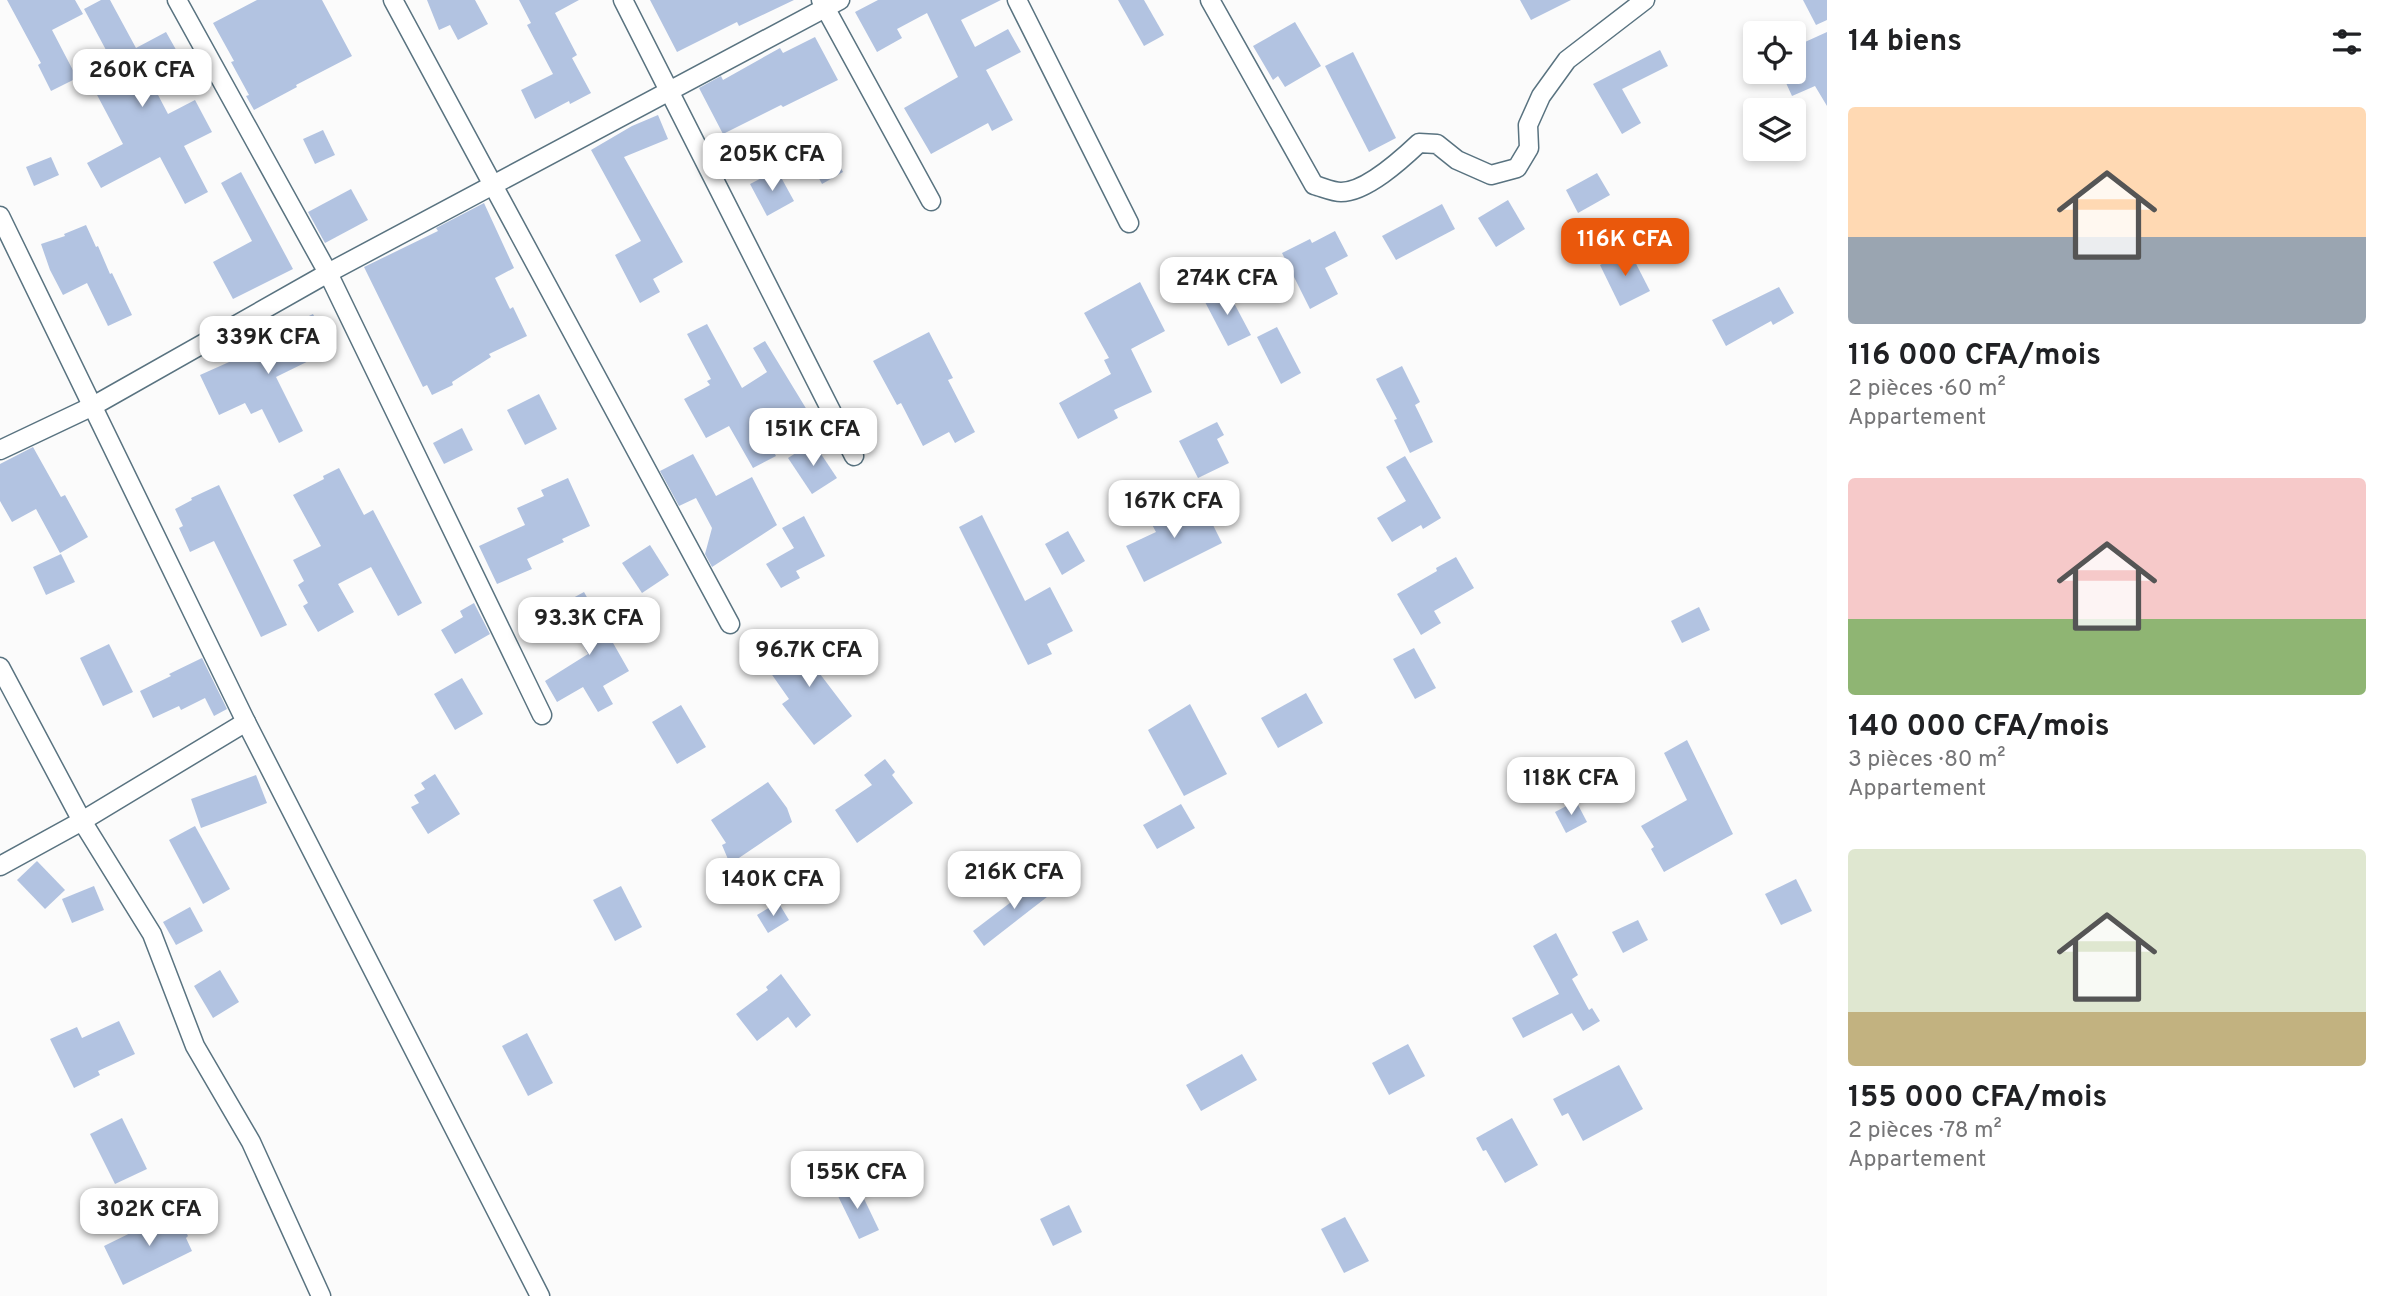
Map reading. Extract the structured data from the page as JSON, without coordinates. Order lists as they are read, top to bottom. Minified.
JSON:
{"page":{"heading":"14 biens","price":["260K CFA","205K CFA","116K CFA","274K CFA","339K CFA","151K CFA","167K CFA","93.3K CFA","96.7K CFA","118K CFA","216K CFA","140K CFA","155K CFA","302K CFA"],"list":[{"name":"116 000 CFA/mois","note":"2 pièces · 60 m² · Appartement"},{"name":"140 000 CFA/mois","note":"3 pièces · 80 m² · Appartement"},{"name":"155 000 CFA/mois","note":"2 pièces · 78 m² · Appartement"}]}}
